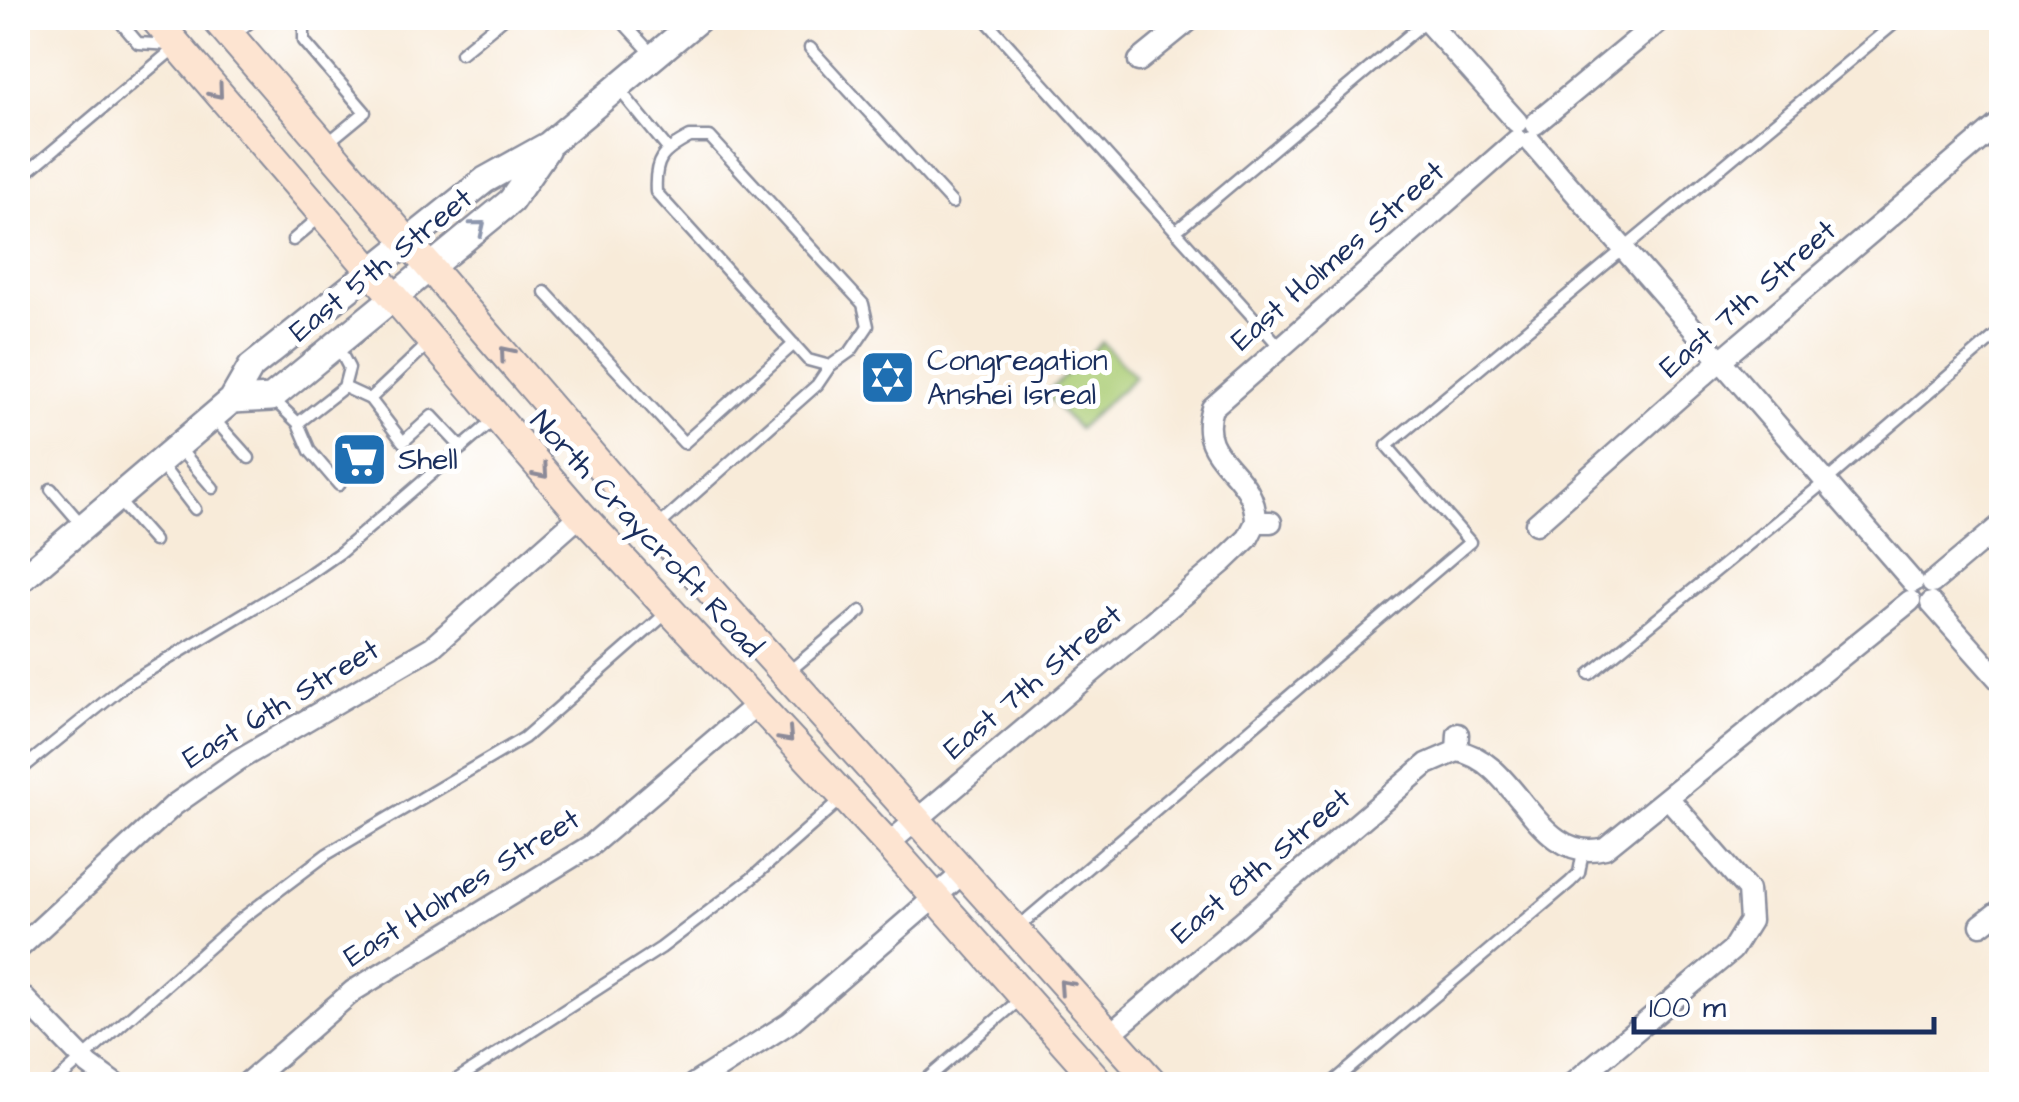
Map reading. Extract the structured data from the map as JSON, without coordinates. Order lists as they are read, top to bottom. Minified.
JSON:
{"streets":{"main road":["North Craycroft Road"],"street":["East Holmes Street","East 5th Street","East 7th Street","East 6th Street","East 8th Street"]},"crossings":[["East Holmes Street","East 7th Street"],["East Holmes Street","North Craycroft Road"],["East 5th Street","North Craycroft Road"],["East 7th Street","North Craycroft Road"],["North Craycroft Road","East 6th Street"],["North Craycroft Road","East 8th Street"]],"places":{"synagogue":["Congregation Anshei Isreal"],"supermarket":["Shell"]},"scale_bar":"100 m"}
